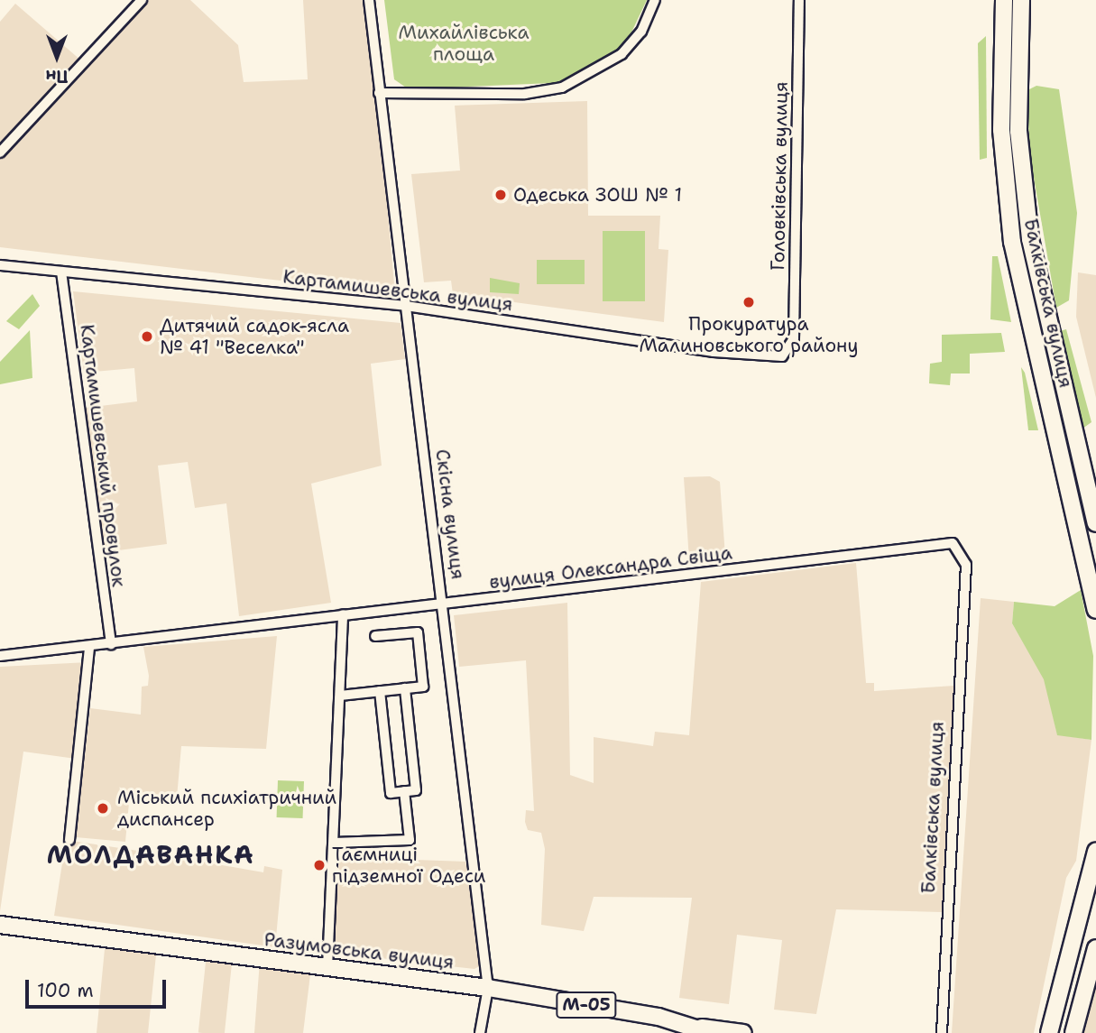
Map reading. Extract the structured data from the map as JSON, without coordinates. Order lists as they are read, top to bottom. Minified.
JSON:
{"streets":{"main road":["Балківська вулиця","Разумовська вулиця","М-05"],"street":["Головківська вулиця","Картамишевська вулиця","Картамишевський провулок","Cкісна вулиця","вулиця Олександра Свіща"]},"crossings":[["Головківська вулиця","Картамишевська вулиця"],["Картамишевська вулиця","Картамишевський провулок"],["Картамишевська вулиця","Cкісна вулиця"],["Балківська вулиця","вулиця Олександра Свіща"],["Картамишевський провулок","вулиця Олександра Свіща"],["Cкісна вулиця","вулиця Олександра Свіща"],["Cкісна вулиця","Разумовська вулиця"]],"districts":["МОЛДАВАНКА"],"parks":["Михайлівська площа"],"places":["Одеська ЗОШ № 1","Прокуратура Малиновського району","Дитячий садок-ясла № 41 \"Веселка\"","Міський психіатричний диспансер","Таємниці підземної Одеси"],"scale_bar":"100 m","north":"bottom"}
